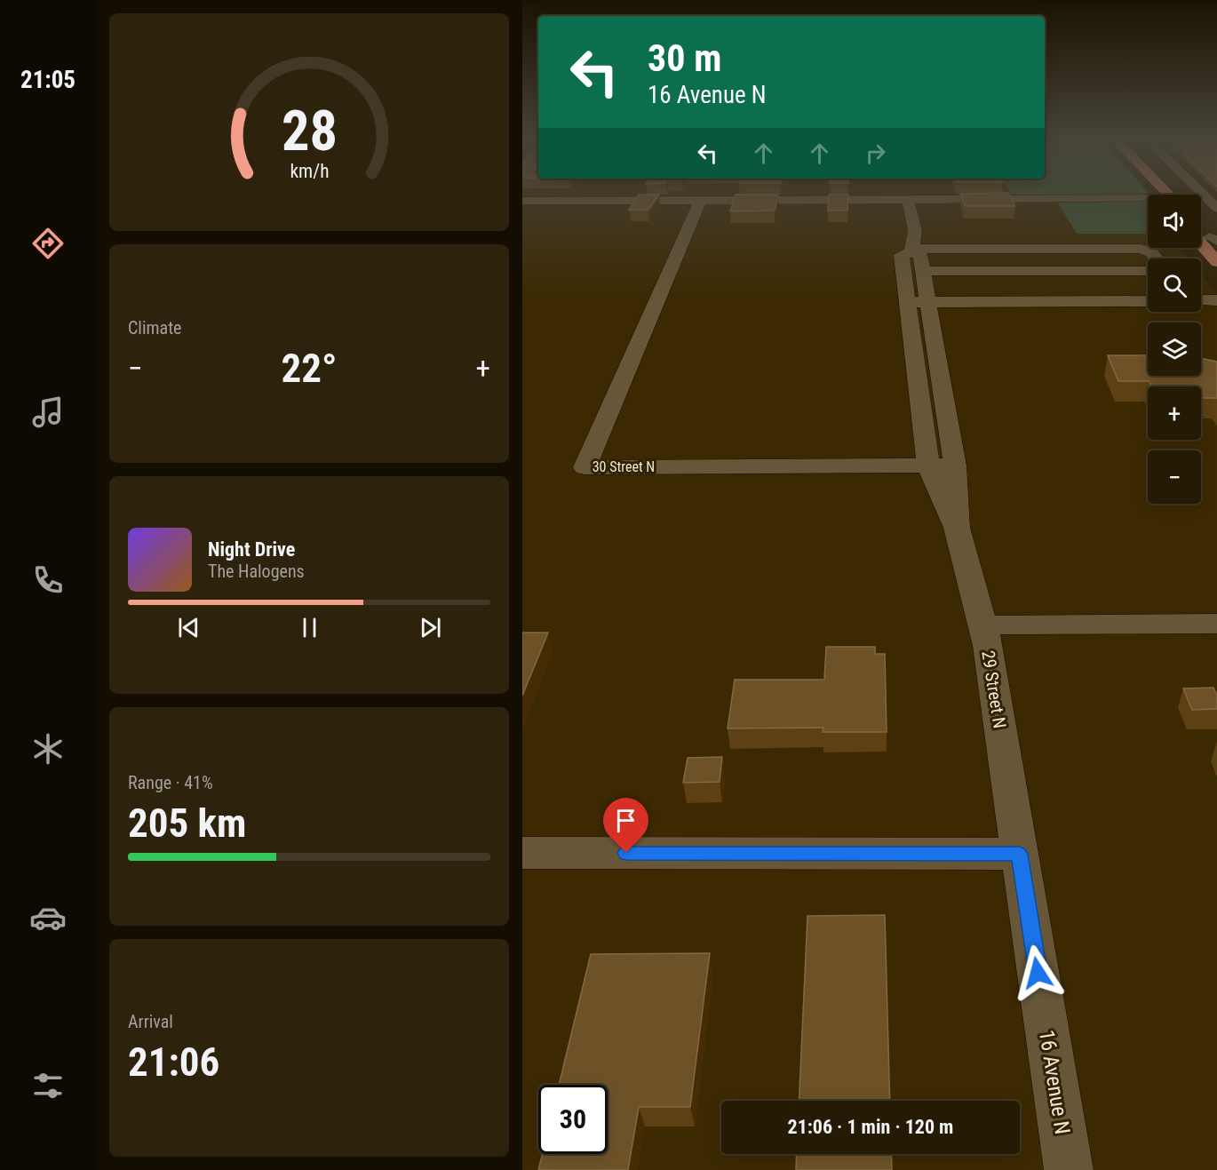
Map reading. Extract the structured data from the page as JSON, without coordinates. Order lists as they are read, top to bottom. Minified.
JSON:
{"streets":{"street":["30 Street N","29 Street N","16 Avenue N"]},"crossings":[["29 Street N","16 Avenue N"]],"page":{"tabs":"21:05","turn":["30 m","16 Avenue N"],"map_buttons":["+","−"],"tile":["Climate",["Range · 41%","205 km"],["Arrival","21:06"]],"heat":["−","22°","+"],"song":["Night Drive","The Halogens"],"limit":"30","trip":"21:06 · 1 min · 120 m","gauge":["28","km/h"]}}
